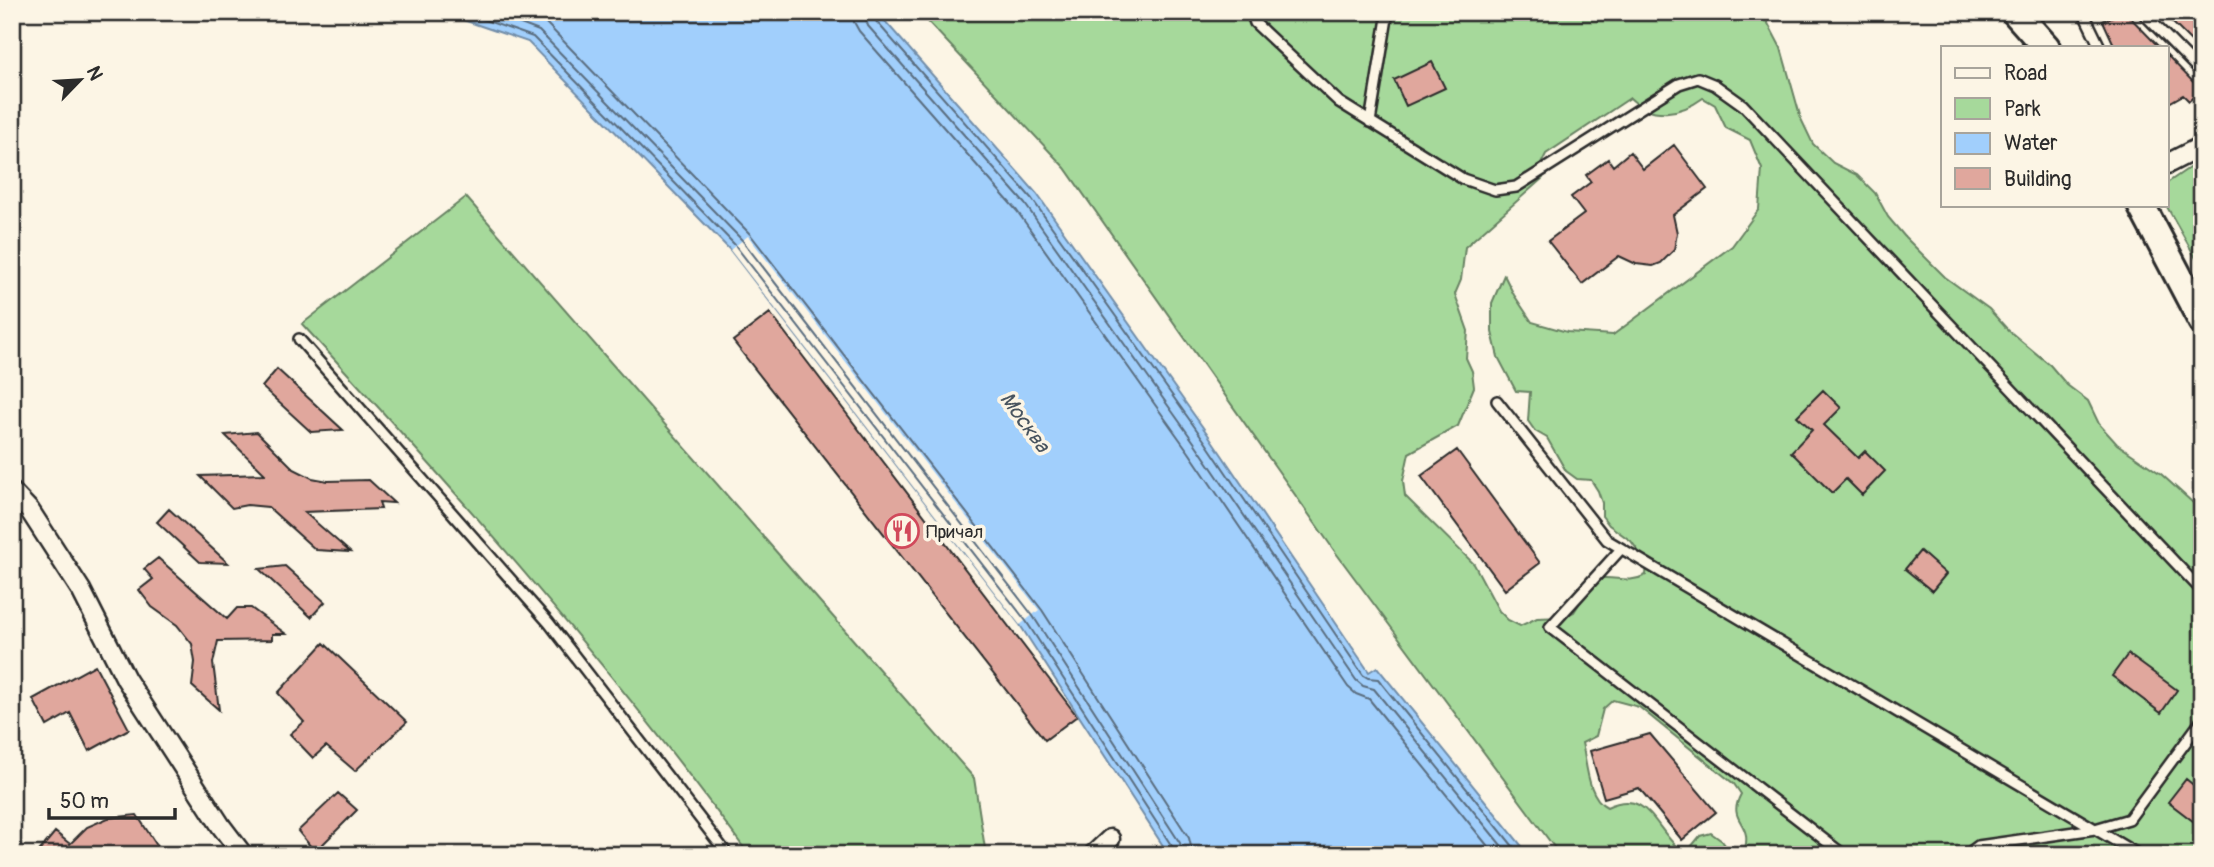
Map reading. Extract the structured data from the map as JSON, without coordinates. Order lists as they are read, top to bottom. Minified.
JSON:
{"water":["Москва"],"places":{"restaurant":["Причал"]},"legend":["Road","Park","Water","Building"],"scale_bar":"50 m","north":"top right"}
